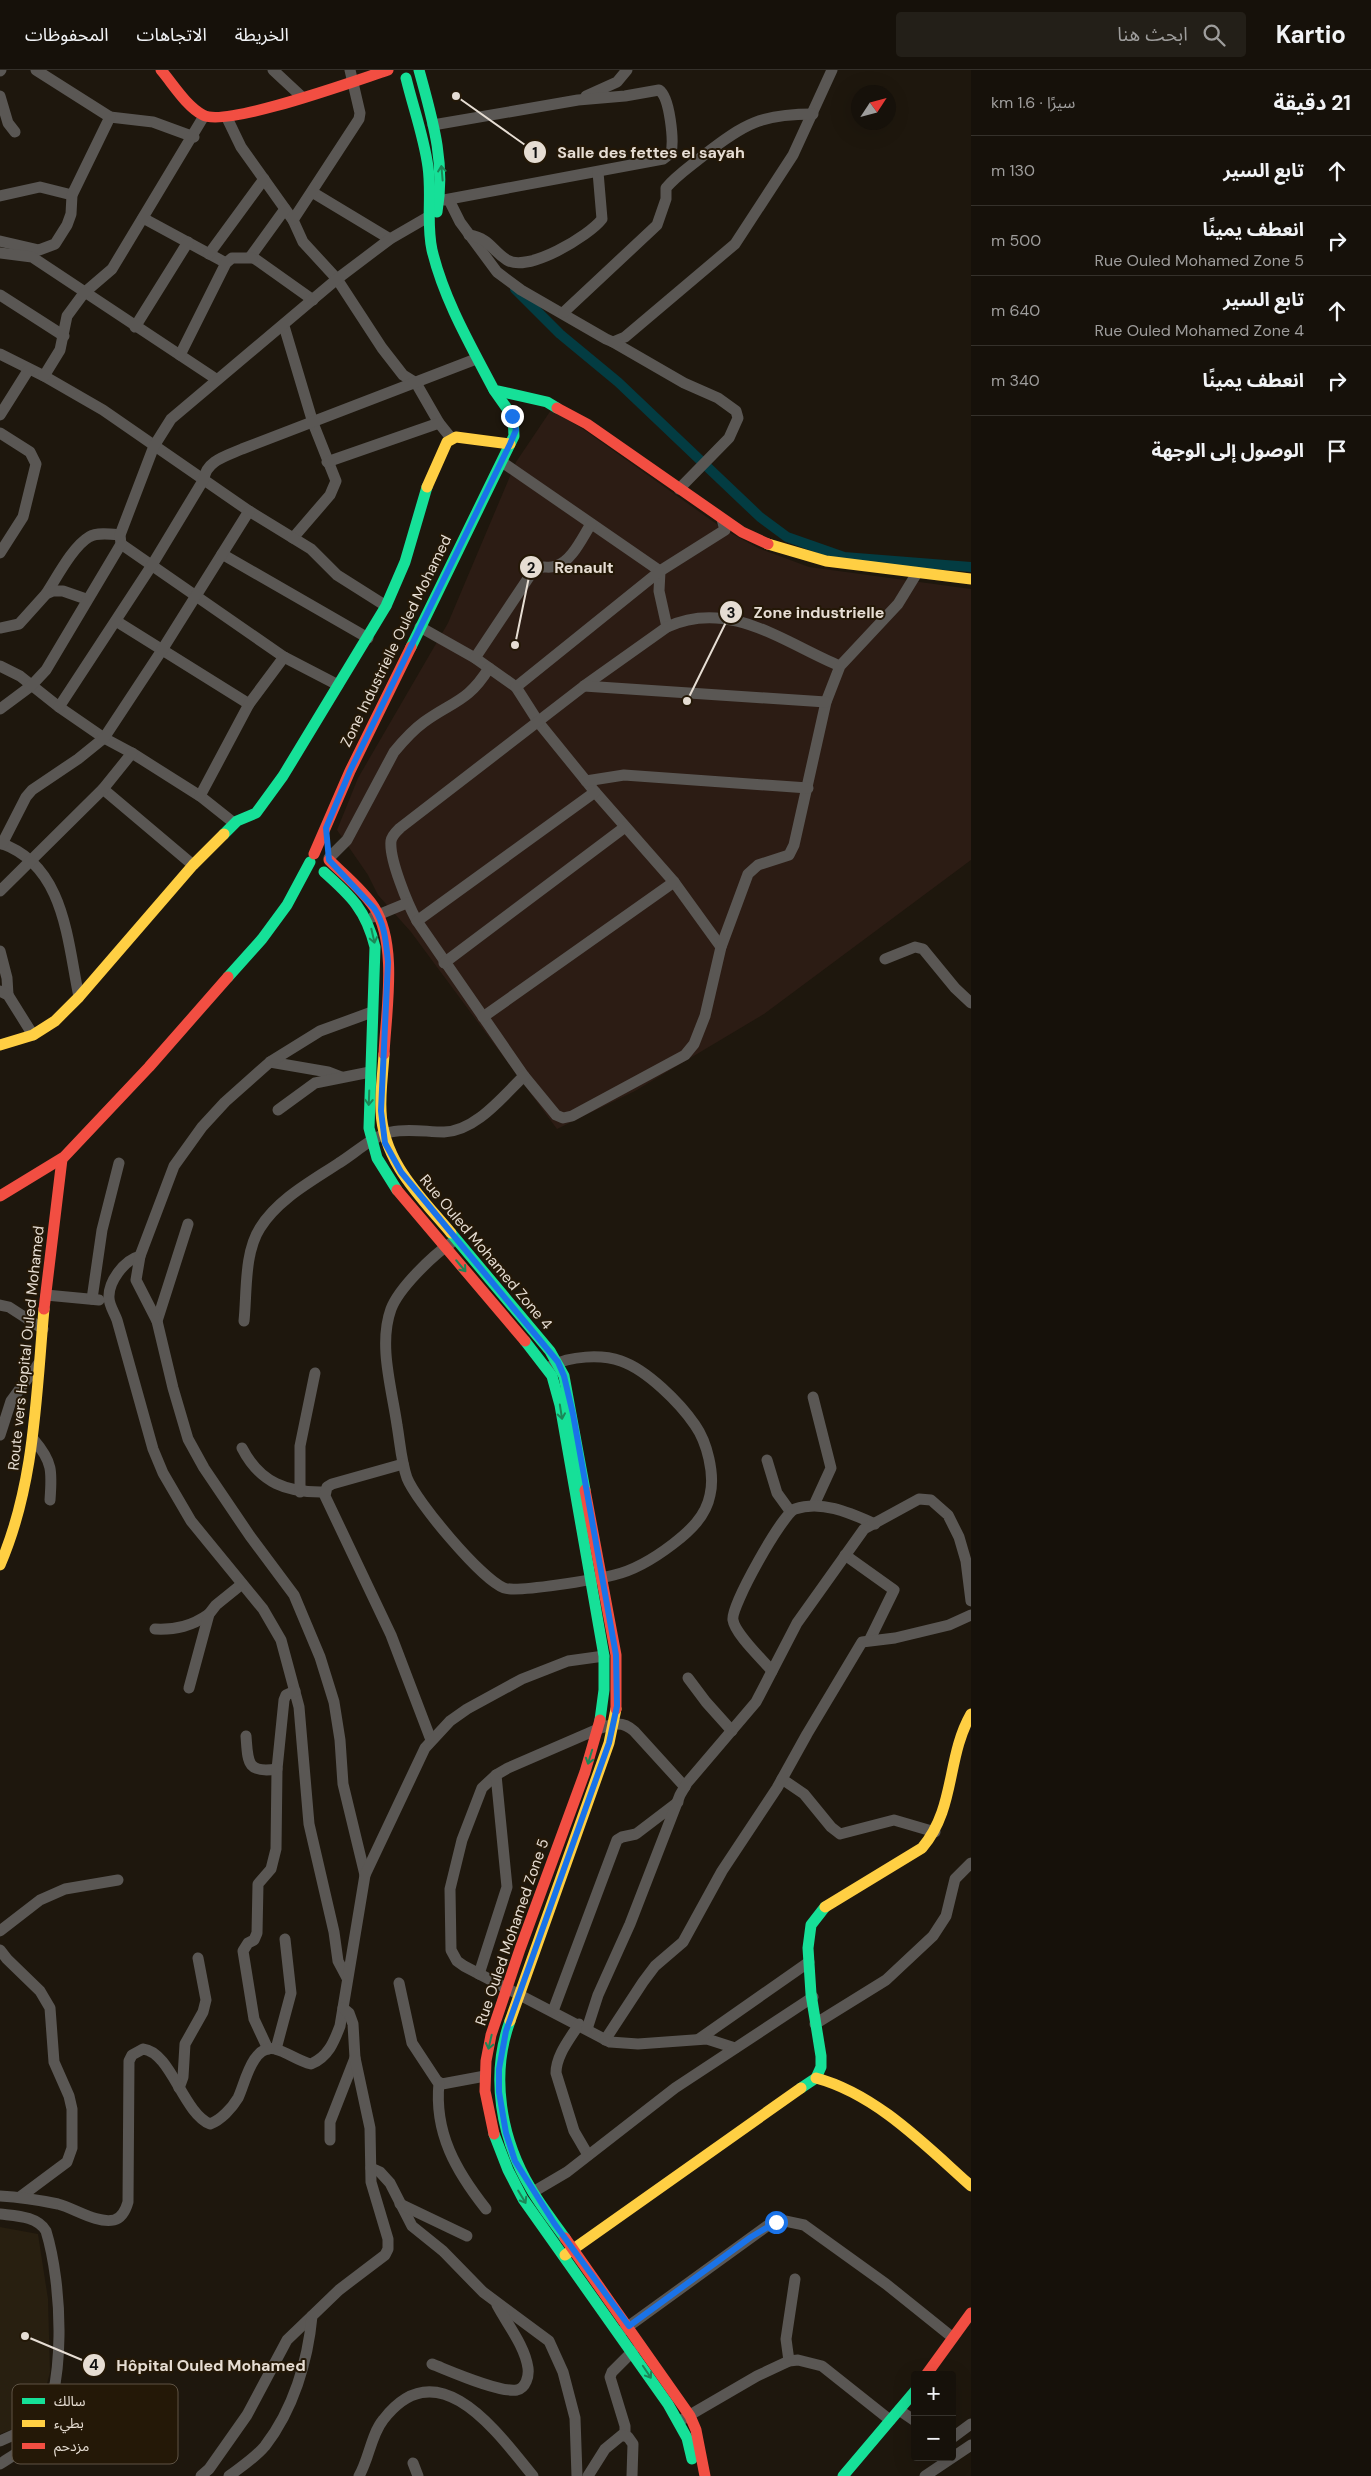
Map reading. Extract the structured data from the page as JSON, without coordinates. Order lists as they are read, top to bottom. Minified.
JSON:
{"streets":{"street":["Zone Industrielle Ouled Mohamed","Rue Ouled Mohamed Zone 4","Route vers Hopital Ouled Mohamed","Rue Ouled Mohamed Zone 5"]},"crossings":[["Zone Industrielle Ouled Mohamed","Rue Ouled Mohamed Zone 4"],["Rue Ouled Mohamed Zone 4","Rue Ouled Mohamed Zone 5"]],"places":["Salle des fettes el sayah","Renault","Zone industrielle","Hôpital Ouled Mohamed"],"legend":["سالك","بطيء","مزدحم"],"north":"top right","page":{"header":"Kartio","search":"ابحث هنا","nav":["الخريطة","الاتجاهات","المحفوظات"],"heading":["21 دقيقة","سيرًا · 1.6 km"],"list":[["تابع السير","130 m"],["انعطف يمينًا","Rue Ouled Mohamed Zone 5","500 m"],["تابع السير","Rue Ouled Mohamed Zone 4","640 m"],["انعطف يمينًا","340 m"],"الوصول إلى الوجهة"],"map_buttons":["+","−"]}}
